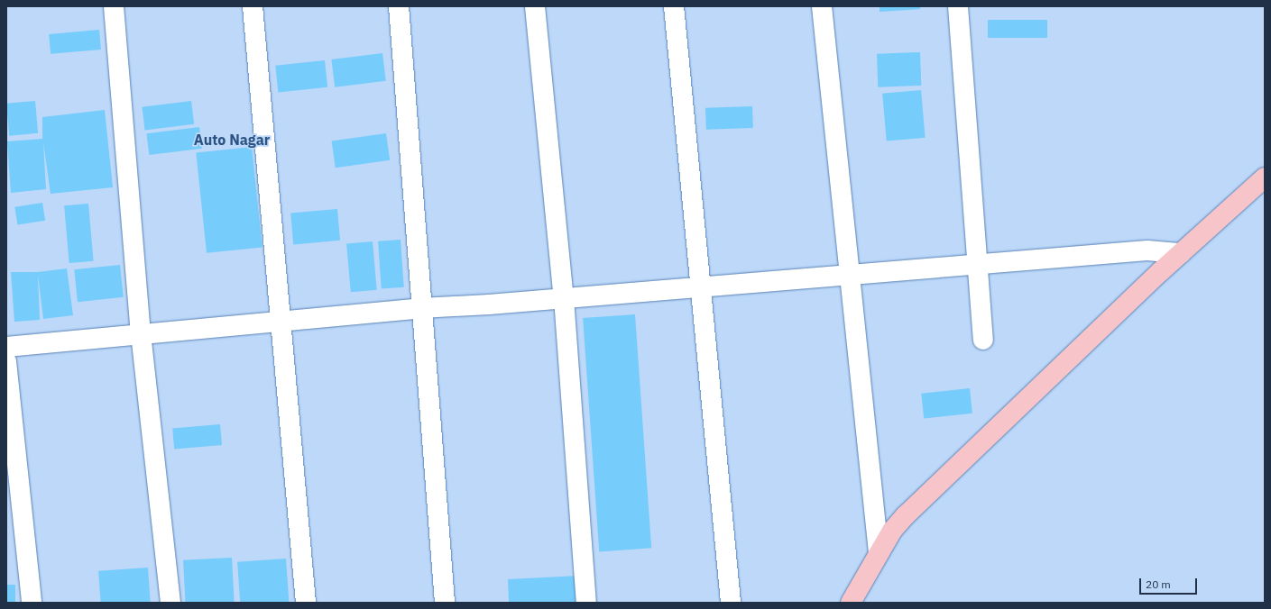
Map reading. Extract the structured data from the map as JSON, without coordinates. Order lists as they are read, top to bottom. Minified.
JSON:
{"districts":["Auto Nagar"],"scale_bar":"20 m"}
